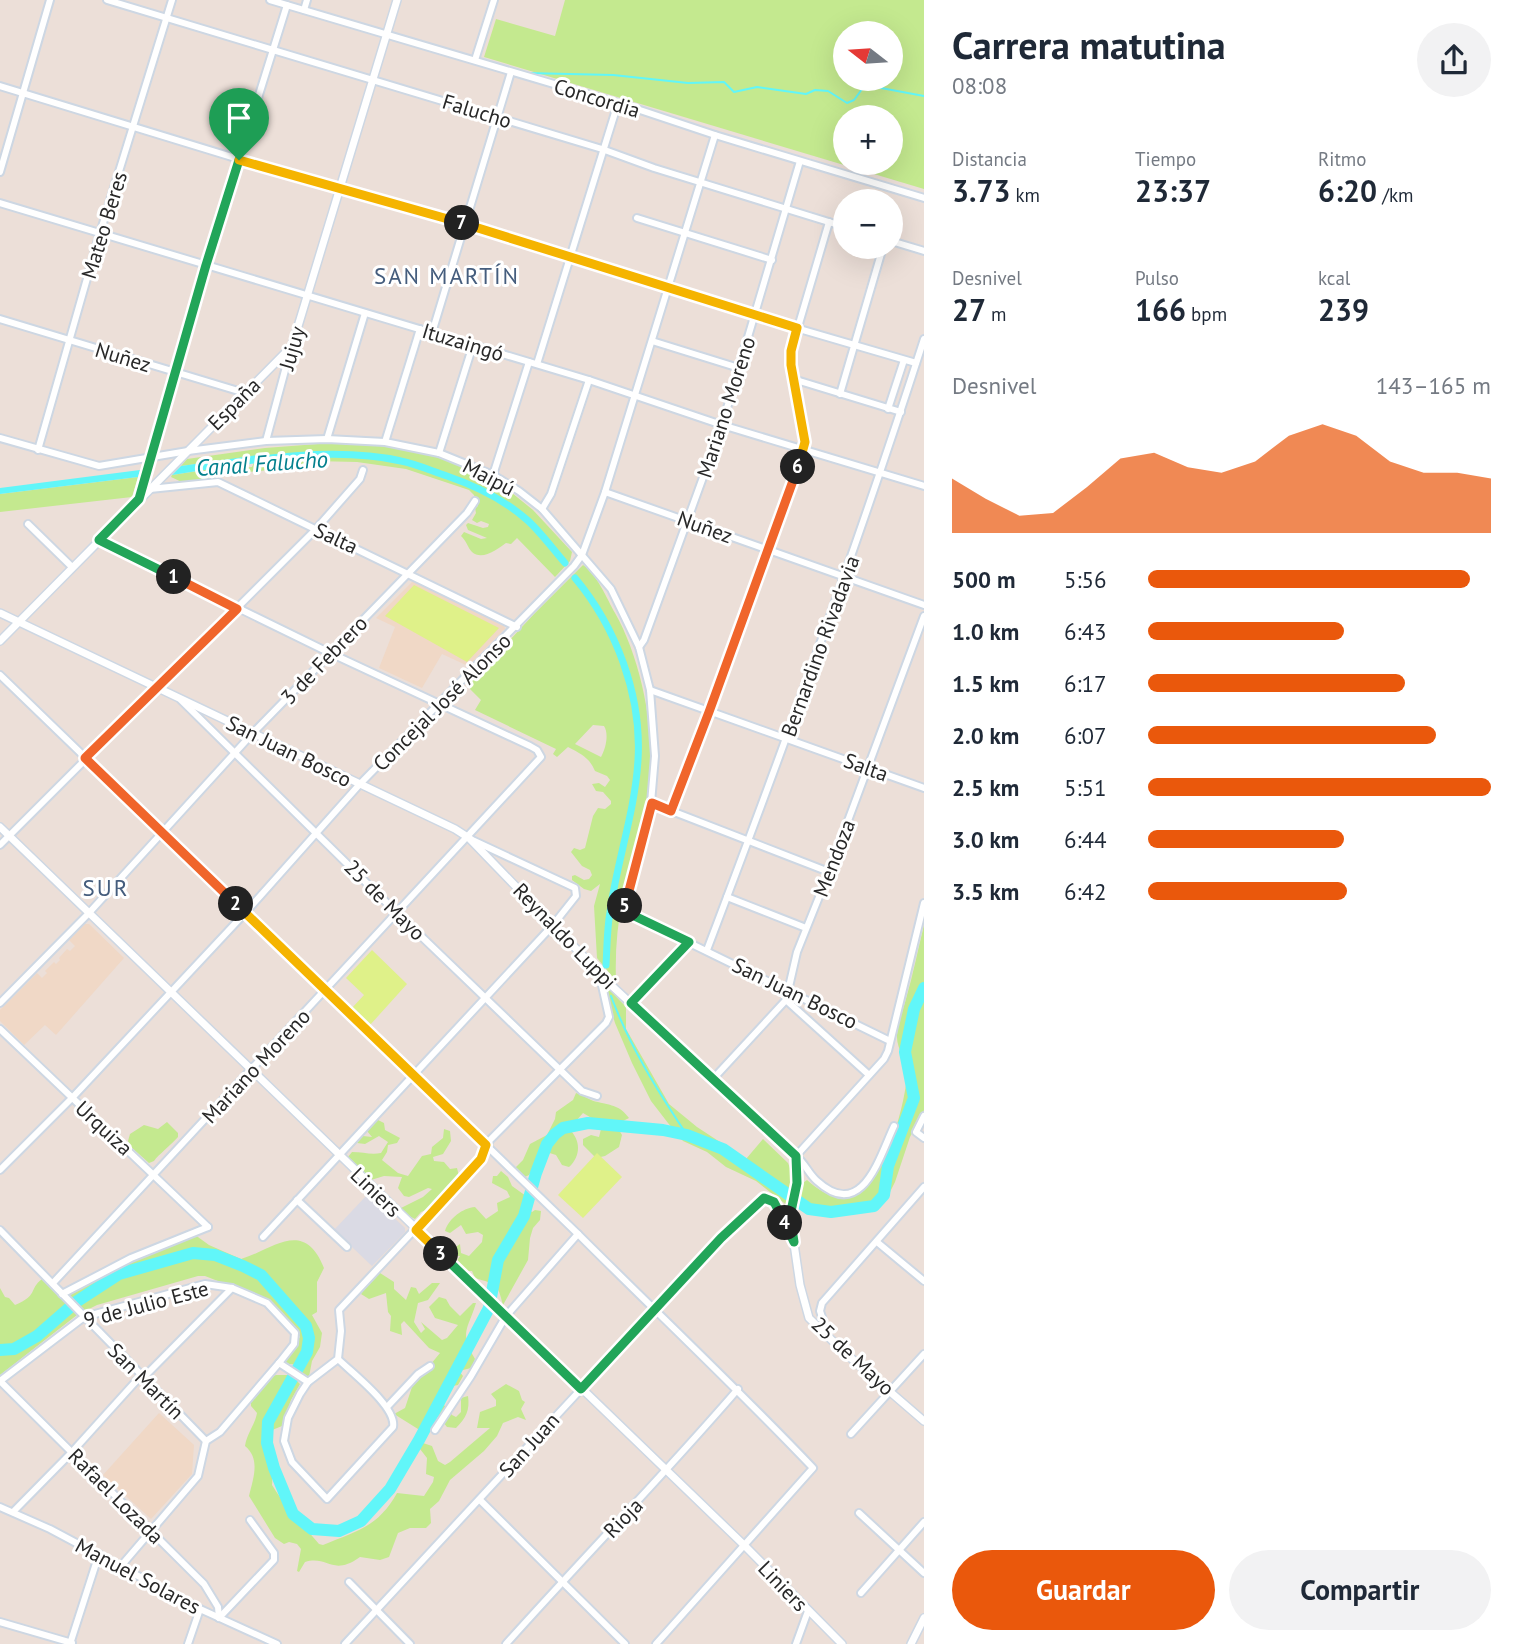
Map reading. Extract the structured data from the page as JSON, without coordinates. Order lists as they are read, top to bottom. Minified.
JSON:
{"streets":{"street":["Concordia","Falucho","Mateo Beres","Ituzaingó","Jujuy","Nuñez","España","Mariano Moreno","Maipú","Salta","Bernardino Rivadavia","3 de Febrero","Concejal José Alonso","San Juan Bosco","Mendoza","25 de Mayo","Reynaldo Luppi","Urquiza","Liniers","9 de Julio Este","San Martín","San Juan","Rafael Lozada","Rioja","Manuel Solares"]},"crossings":[["Concordia","Jujuy"],["Concordia","Mariano Moreno"],["Concordia","Concejal José Alonso"],["Falucho","Mateo Beres"],["Falucho","Jujuy"],["Falucho","Mariano Moreno"],["Falucho","Concejal José Alonso"],["Mateo Beres","Ituzaingó"],["Mateo Beres","Nuñez"],["Mateo Beres","Maipú"],["Ituzaingó","Jujuy"],["Ituzaingó","Mariano Moreno"],["Ituzaingó","Bernardino Rivadavia"],["Ituzaingó","Concejal José Alonso"],["Jujuy","España"],["Jujuy","Maipú"],["Nuñez","España"],["Nuñez","Mariano Moreno"],["Nuñez","Bernardino Rivadavia"],["Nuñez","Concejal José Alonso"],["España","Maipú"],["España","Salta"],["España","San Juan Bosco"],["Mariano Moreno","Maipú"],["Mariano Moreno","Concejal José Alonso"],["Mariano Moreno","San Juan Bosco"],["Mariano Moreno","25 de Mayo"],["Mariano Moreno","Reynaldo Luppi"],["Mariano Moreno","Urquiza"],["Mariano Moreno","Liniers"],["Mariano Moreno","San Martín"],["Maipú","Salta"],["Maipú","Concejal José Alonso"],["Maipú","San Juan Bosco"],["Salta","Bernardino Rivadavia"],["Salta","3 de Febrero"],["Salta","Concejal José Alonso"],["Salta","Mendoza"],["Bernardino Rivadavia","San Juan Bosco"],["3 de Febrero","San Juan Bosco"],["3 de Febrero","25 de Mayo"],["3 de Febrero","Liniers"],["Concejal José Alonso","San Juan Bosco"],["Concejal José Alonso","25 de Mayo"],["Concejal José Alonso","Urquiza"],["Concejal José Alonso","Liniers"],["San Juan Bosco","Mendoza"],["San Juan Bosco","25 de Mayo"],["San Juan Bosco","Reynaldo Luppi"],["Mendoza","Reynaldo Luppi"],["25 de Mayo","Reynaldo Luppi"],["25 de Mayo","San Juan"],["Urquiza","San Martín"],["Liniers","San Juan"],["Liniers","Rioja"],["9 de Julio Este","San Martín"],["9 de Julio Este","Rafael Lozada"],["Rafael Lozada","Manuel Solares"]],"districts":["SAN MARTÍN","SUR"],"water":["Canal Falucho"],"north":"left","page":{"heading":["Carrera matutina","08:08"],"map_buttons":["+","−"],"stats":[["Distancia","3.73 km"],["Tiempo","23:37"],["Ritmo","6:20 /km"],["Desnivel","27 m"],["Pulso","166 bpm"],["kcal","239"]],"pins":["7","6","1","2","5","4","3"],"chart":["Desnivel","143–165 m"],"list":[{"name":"500 m","note":"5:56"},{"name":"1.0 km","note":"6:43"},{"name":"1.5 km","note":"6:17"},{"name":"2.0 km","note":"6:07"},{"name":"2.5 km","note":"5:51"},{"name":"3.0 km","note":"6:44"},{"name":"3.5 km","note":"6:42"}],"buttons":["Guardar","Compartir"]}}
